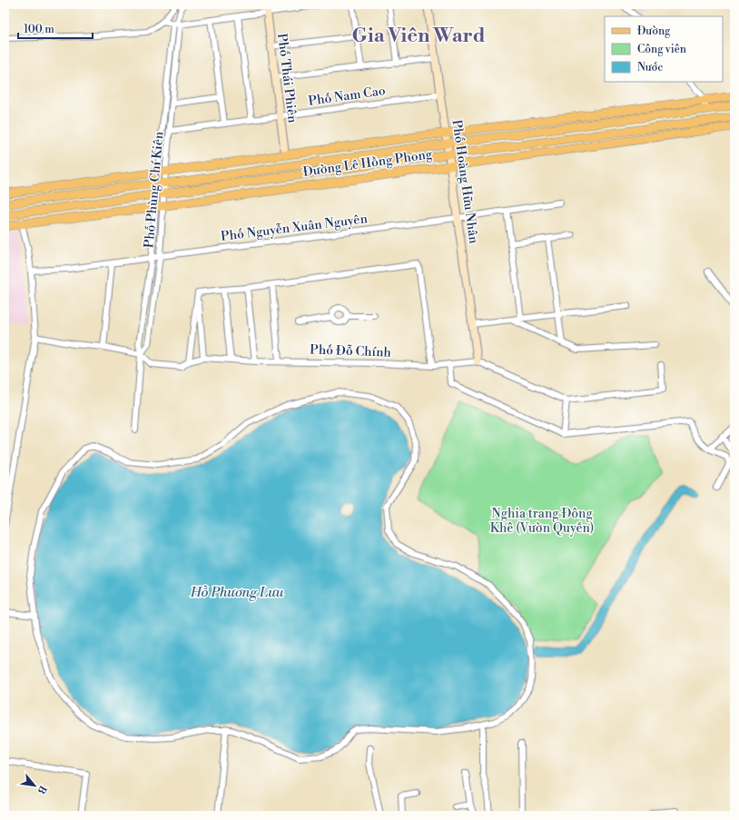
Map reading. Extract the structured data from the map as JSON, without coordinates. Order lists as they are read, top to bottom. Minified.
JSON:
{"streets":{"main road":["Đường Lê Hồng Phong"],"street":["Phố Thái Phiên","Phố Nam Cao","Phố Hoàng Hữu Nhân","Phố Phùng Chí Kiên","Phố Nguyễn Xuân Nguyên","Phố Đỗ Chính"]},"crossings":[["Phố Thái Phiên","Phố Nam Cao"],["Phố Thái Phiên","Đường Lê Hồng Phong"],["Phố Nam Cao","Phố Hoàng Hữu Nhân"],["Phố Nam Cao","Phố Phùng Chí Kiên"],["Đường Lê Hồng Phong","Phố Hoàng Hữu Nhân"],["Đường Lê Hồng Phong","Phố Phùng Chí Kiên"],["Phố Hoàng Hữu Nhân","Phố Nguyễn Xuân Nguyên"],["Phố Hoàng Hữu Nhân","Phố Đỗ Chính"],["Phố Phùng Chí Kiên","Phố Nguyễn Xuân Nguyên"],["Phố Phùng Chí Kiên","Phố Đỗ Chính"]],"districts":["Gia Viên Ward"],"water":["Hồ Phương Lưu"],"parks":["Nghia trang Đông Khê (Vườn Quyến)"],"legend":["Đường","Công viên","Nước"],"scale_bar":"100 m","north":"bottom right"}
